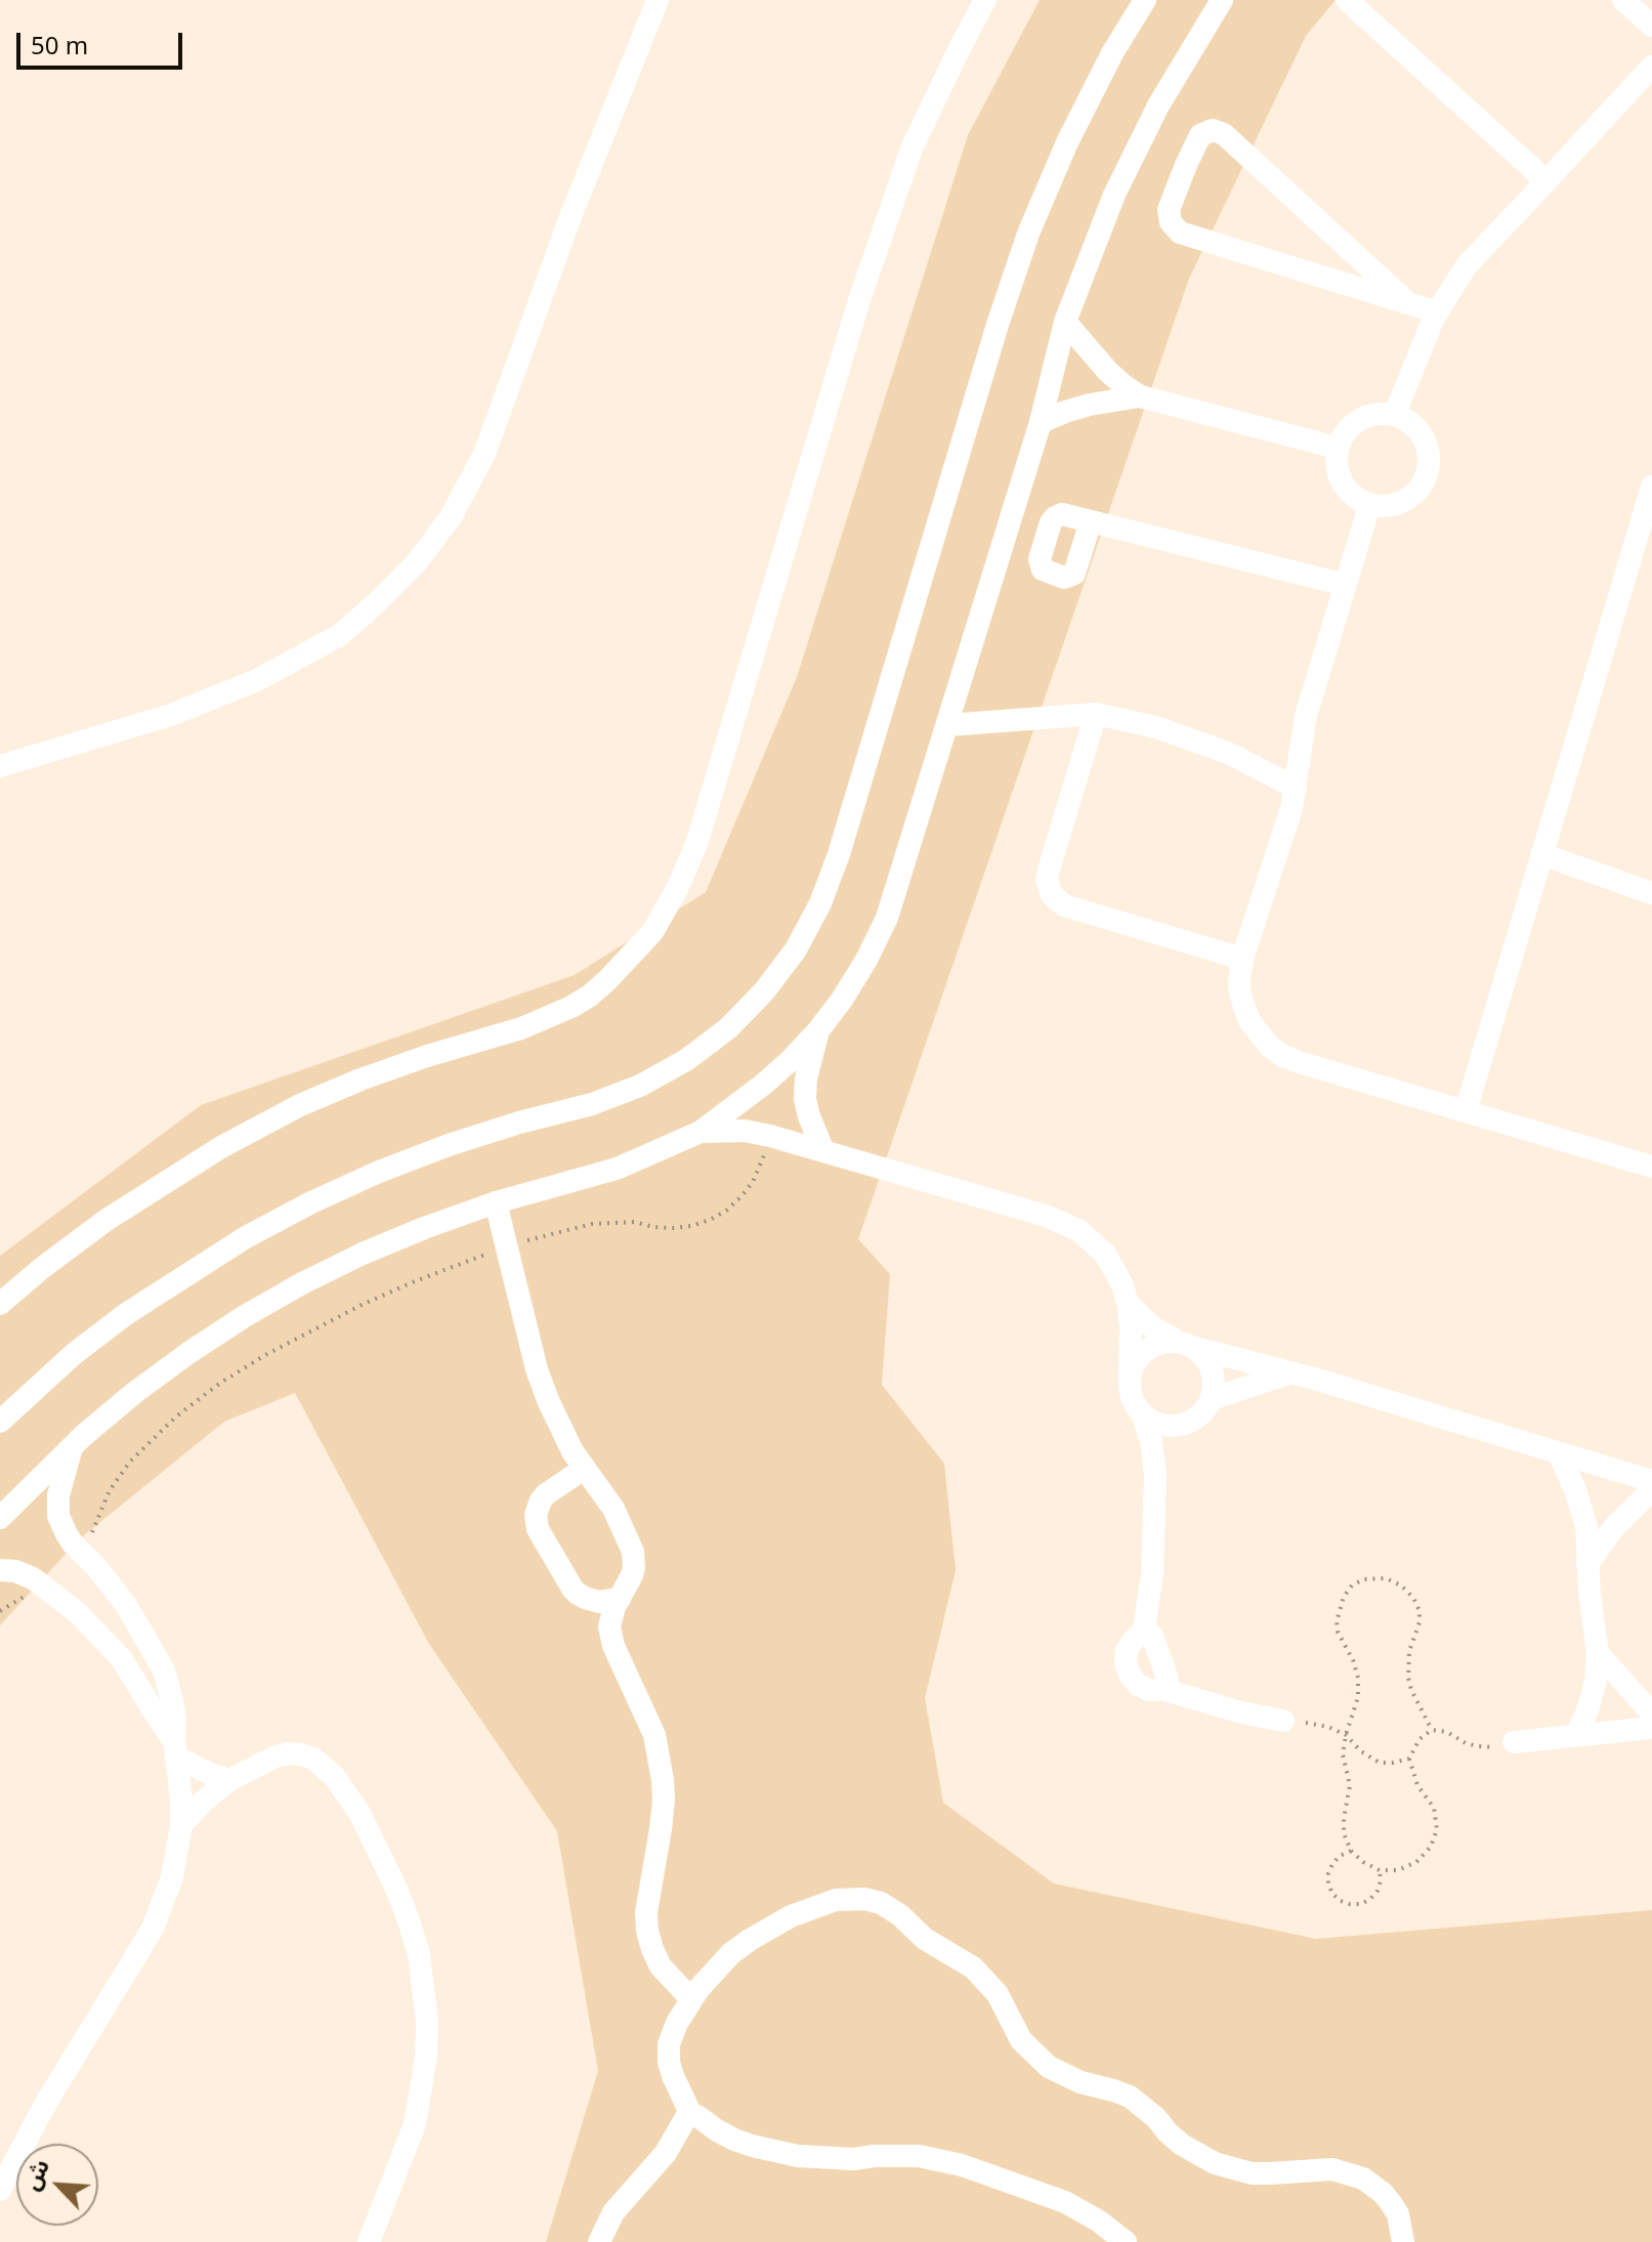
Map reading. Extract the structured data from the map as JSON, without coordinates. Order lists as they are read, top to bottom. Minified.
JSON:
{"scale_bar":"50 m","north":"top left"}
